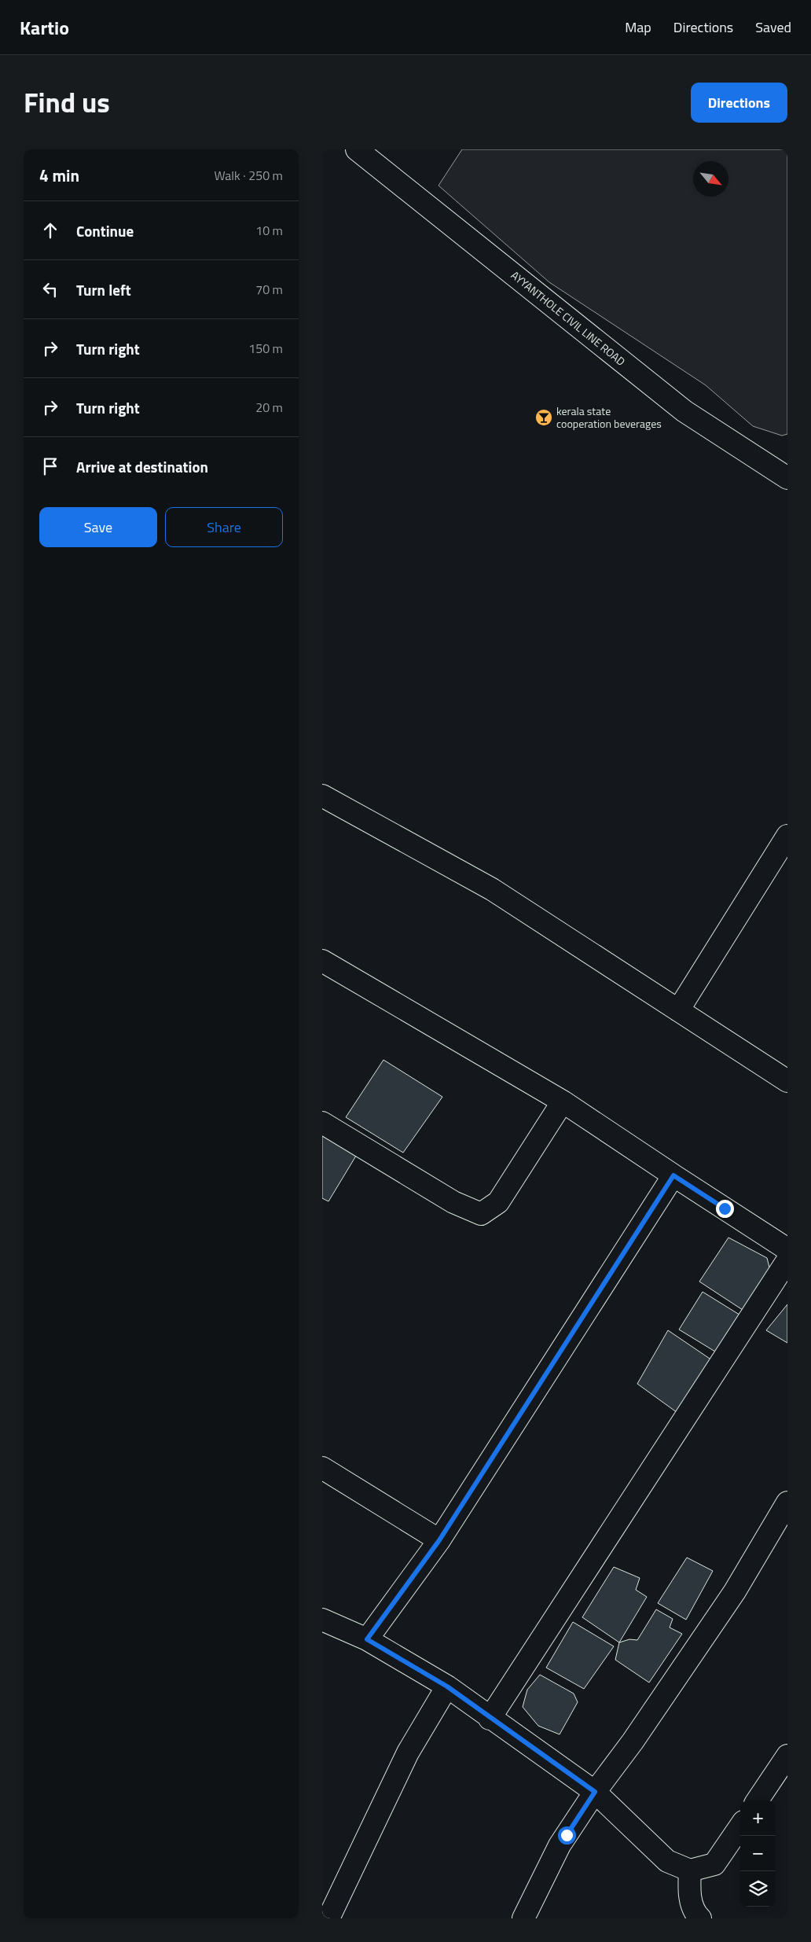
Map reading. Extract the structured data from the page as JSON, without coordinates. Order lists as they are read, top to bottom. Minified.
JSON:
{"streets":{"street":["AYYANTHOLE CIVIL LINE ROAD"]},"places":{"bar":["kerala state cooperation beverages"]},"north":"bottom right","page":{"header":"Kartio","nav":["Map","Directions","Saved"],"title":"Find us","buttons":["Directions",["Save","Share"]],"heading":["4 min","Walk · 250 m"],"list":[["Continue","10 m"],["Turn left","70 m"],["Turn right","150 m"],["Turn right","20 m"],"Arrive at destination"],"map_buttons":["+","−"]}}
